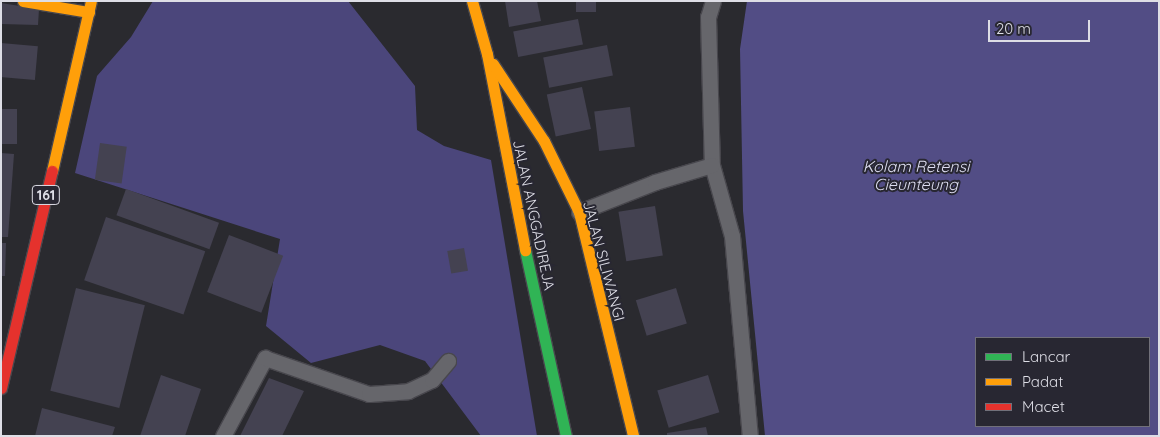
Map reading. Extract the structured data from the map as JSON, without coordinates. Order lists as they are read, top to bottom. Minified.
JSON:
{"streets":{"main road":["161","JALAN ANGGADIREJA","JALAN SILIWANGI"]},"crossings":[["JALAN ANGGADIREJA","JALAN SILIWANGI"]],"water":["Kolam Retensi Cieunteung"],"legend":["Lancar","Padat","Macet"],"scale_bar":"20 m"}
